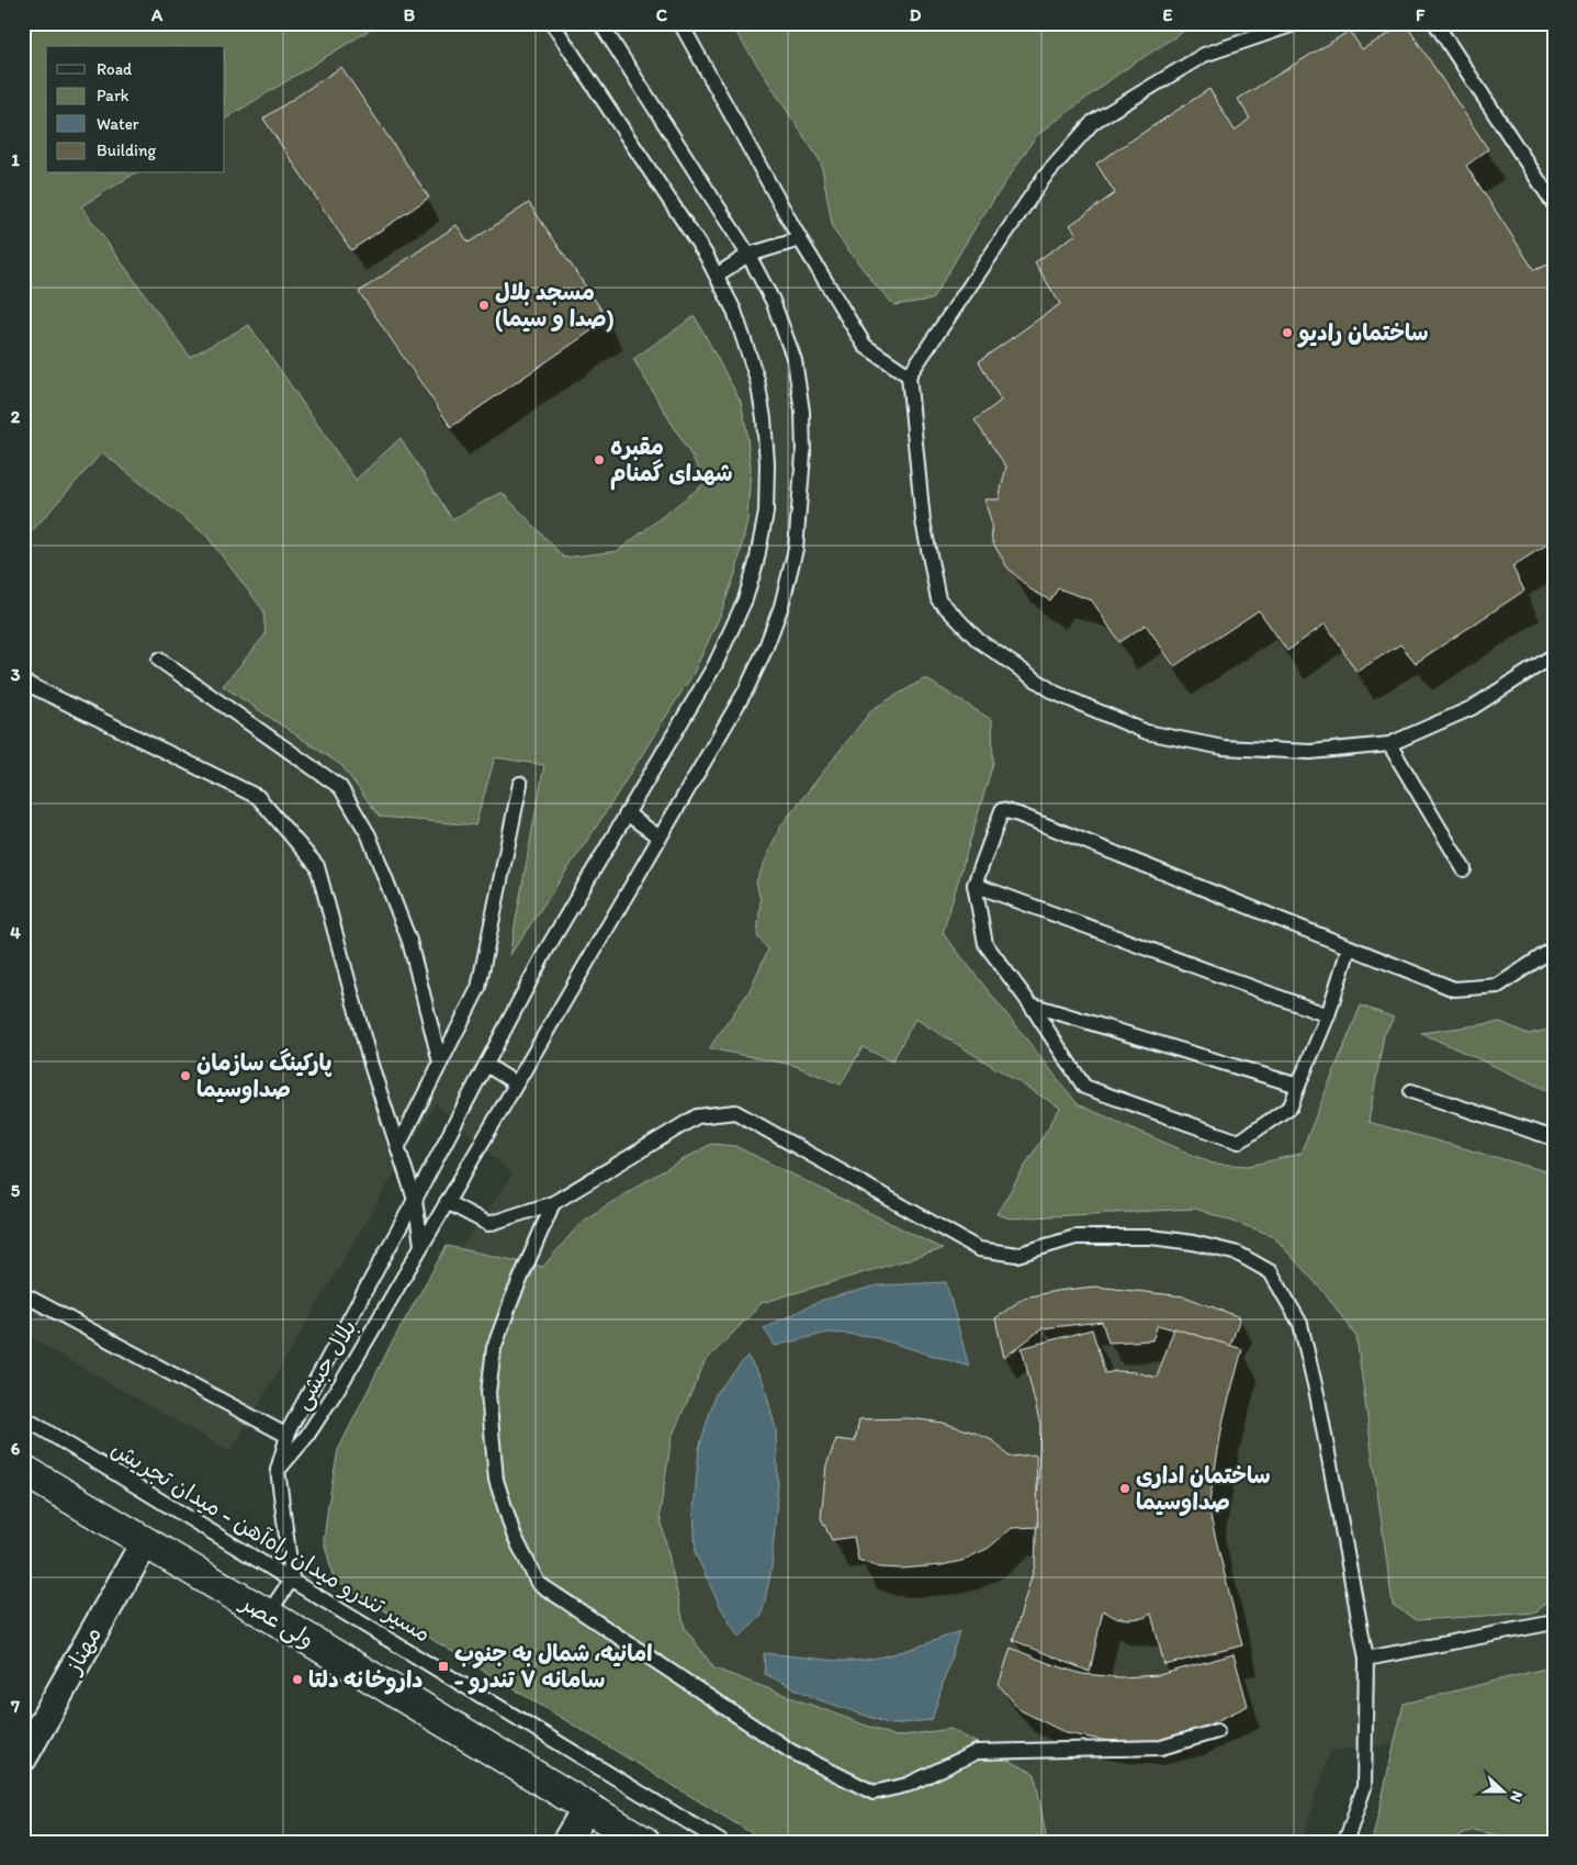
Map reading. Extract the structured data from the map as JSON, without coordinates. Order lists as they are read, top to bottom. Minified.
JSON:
{"streets":{"main road":["ولی عصر"],"street":["مهناز"],"lane":["بلال حبشی","مسیر تندرو میدان راه‌آهن - میدان تجریش"]},"crossings":[["ولی عصر","مهناز"]],"places":{"other":["مسجد بلال (صدا و سیما)","ساختمان رادیو","مقبره شهدای گمنام","پارکینگ سازمان صداوسیما","ساختمان اداری صداوسیما","داروخانه دلتا"],"transit":["امانیه، شمال به جنوب - سامانه ۷ تندرو"]},"legend":["Road","Park","Water","Building"],"north":"right","grid":{"columns":["A","B","C","D","E","F"],"rows":["1","2","3","4","5","6","7"]}}
